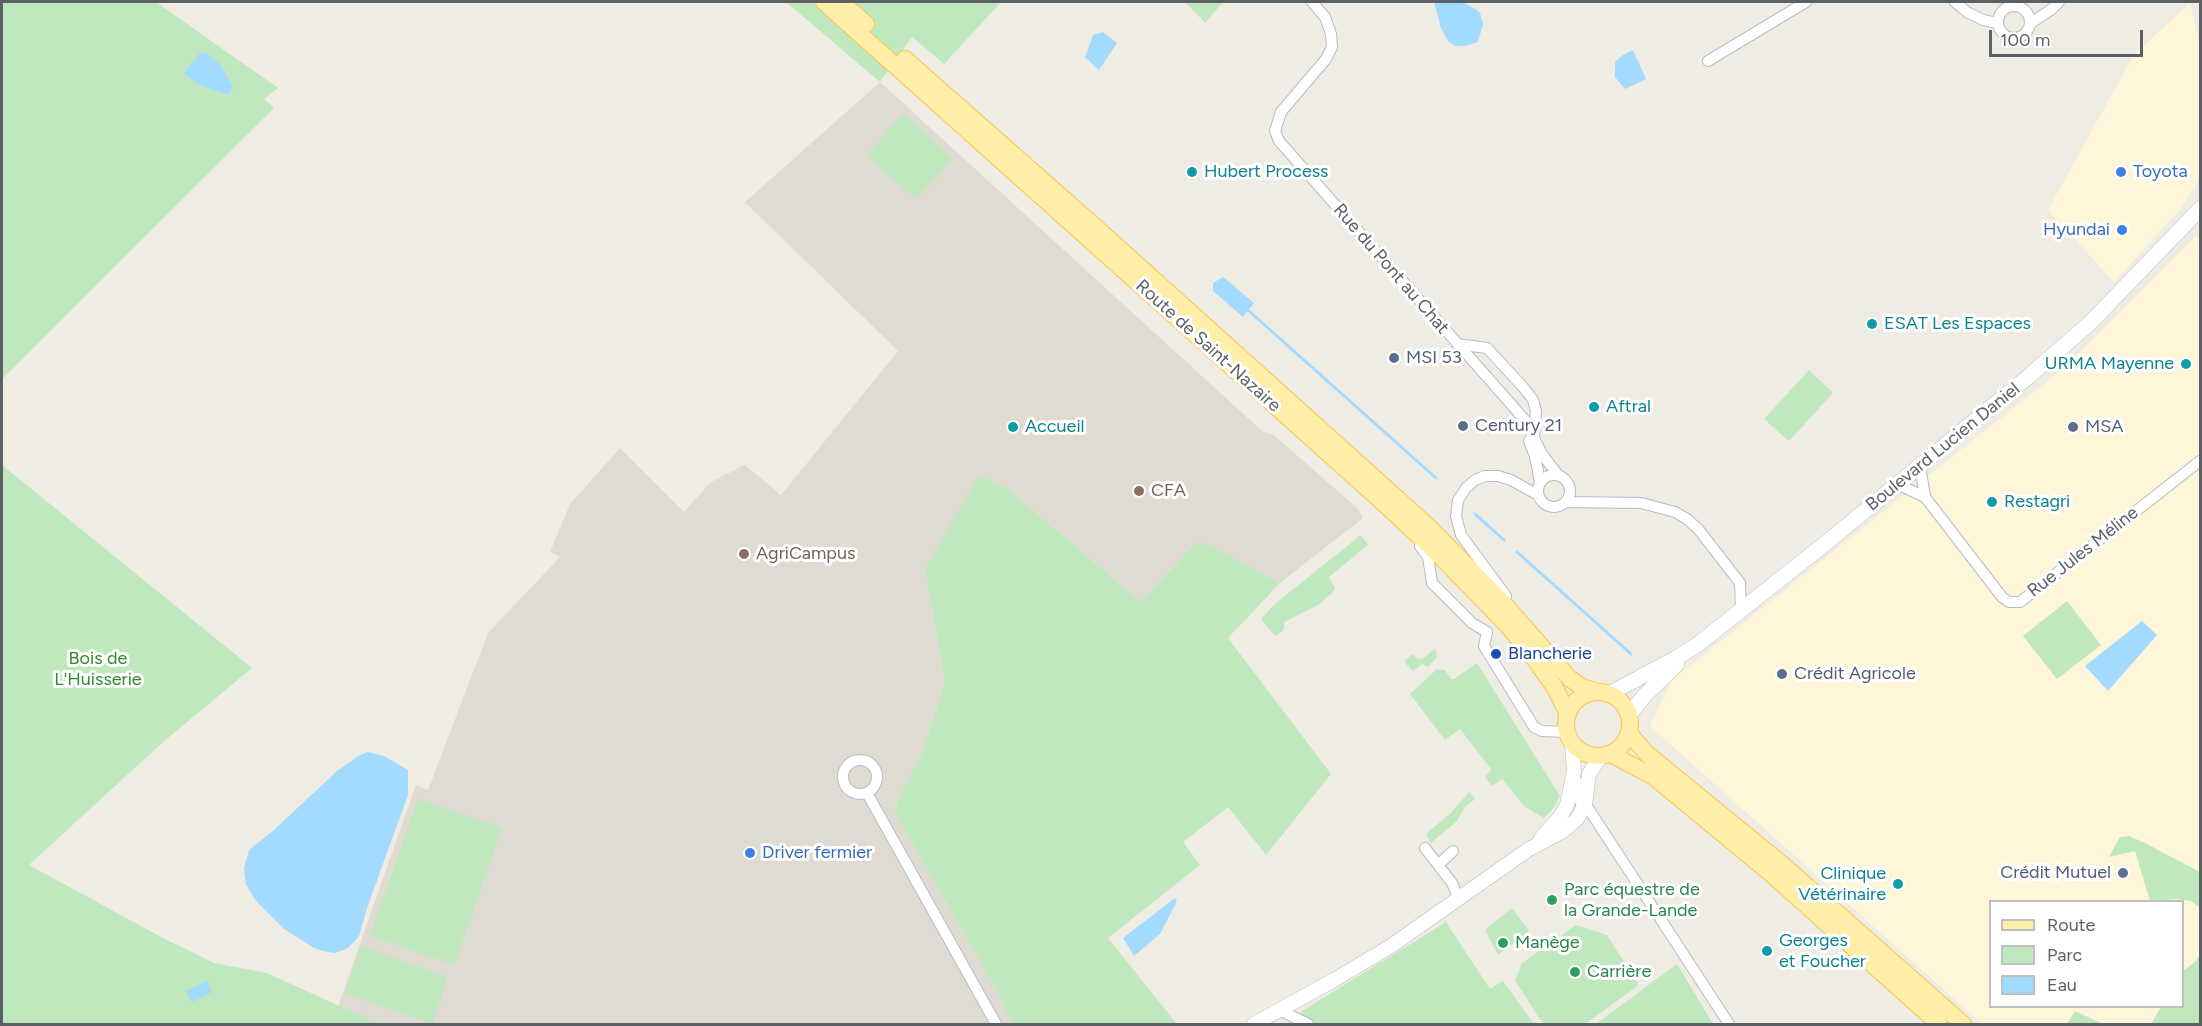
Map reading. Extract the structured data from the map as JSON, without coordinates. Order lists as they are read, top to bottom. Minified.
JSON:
{"streets":{"main road":["Route de Saint-Nazaire","Boulevard Lucien Daniel"],"street":["Rue du Pont au Chat","Rue Jules Méline"]},"crossings":[["Route de Saint-Nazaire","Boulevard Lucien Daniel"],["Boulevard Lucien Daniel","Rue Jules Méline"]],"parks":["Bois de L'Huisserie"],"places":["Hubert Process","Toyota","Hyundai","ESAT Les Espaces","MSI 53","URMA Mayenne","Aftral","Century 21","Accueil","MSA","CFA","Restagri","AgriCampus","Blancherie","Crédit Agricole","Driver fermier","Crédit Mutuel","Clinique Vétérinaire","Parc équestre de la Grande-Lande","Manège","Georges et Foucher","Carrière"],"legend":["Route","Parc","Eau"],"scale_bar":"100 m"}
